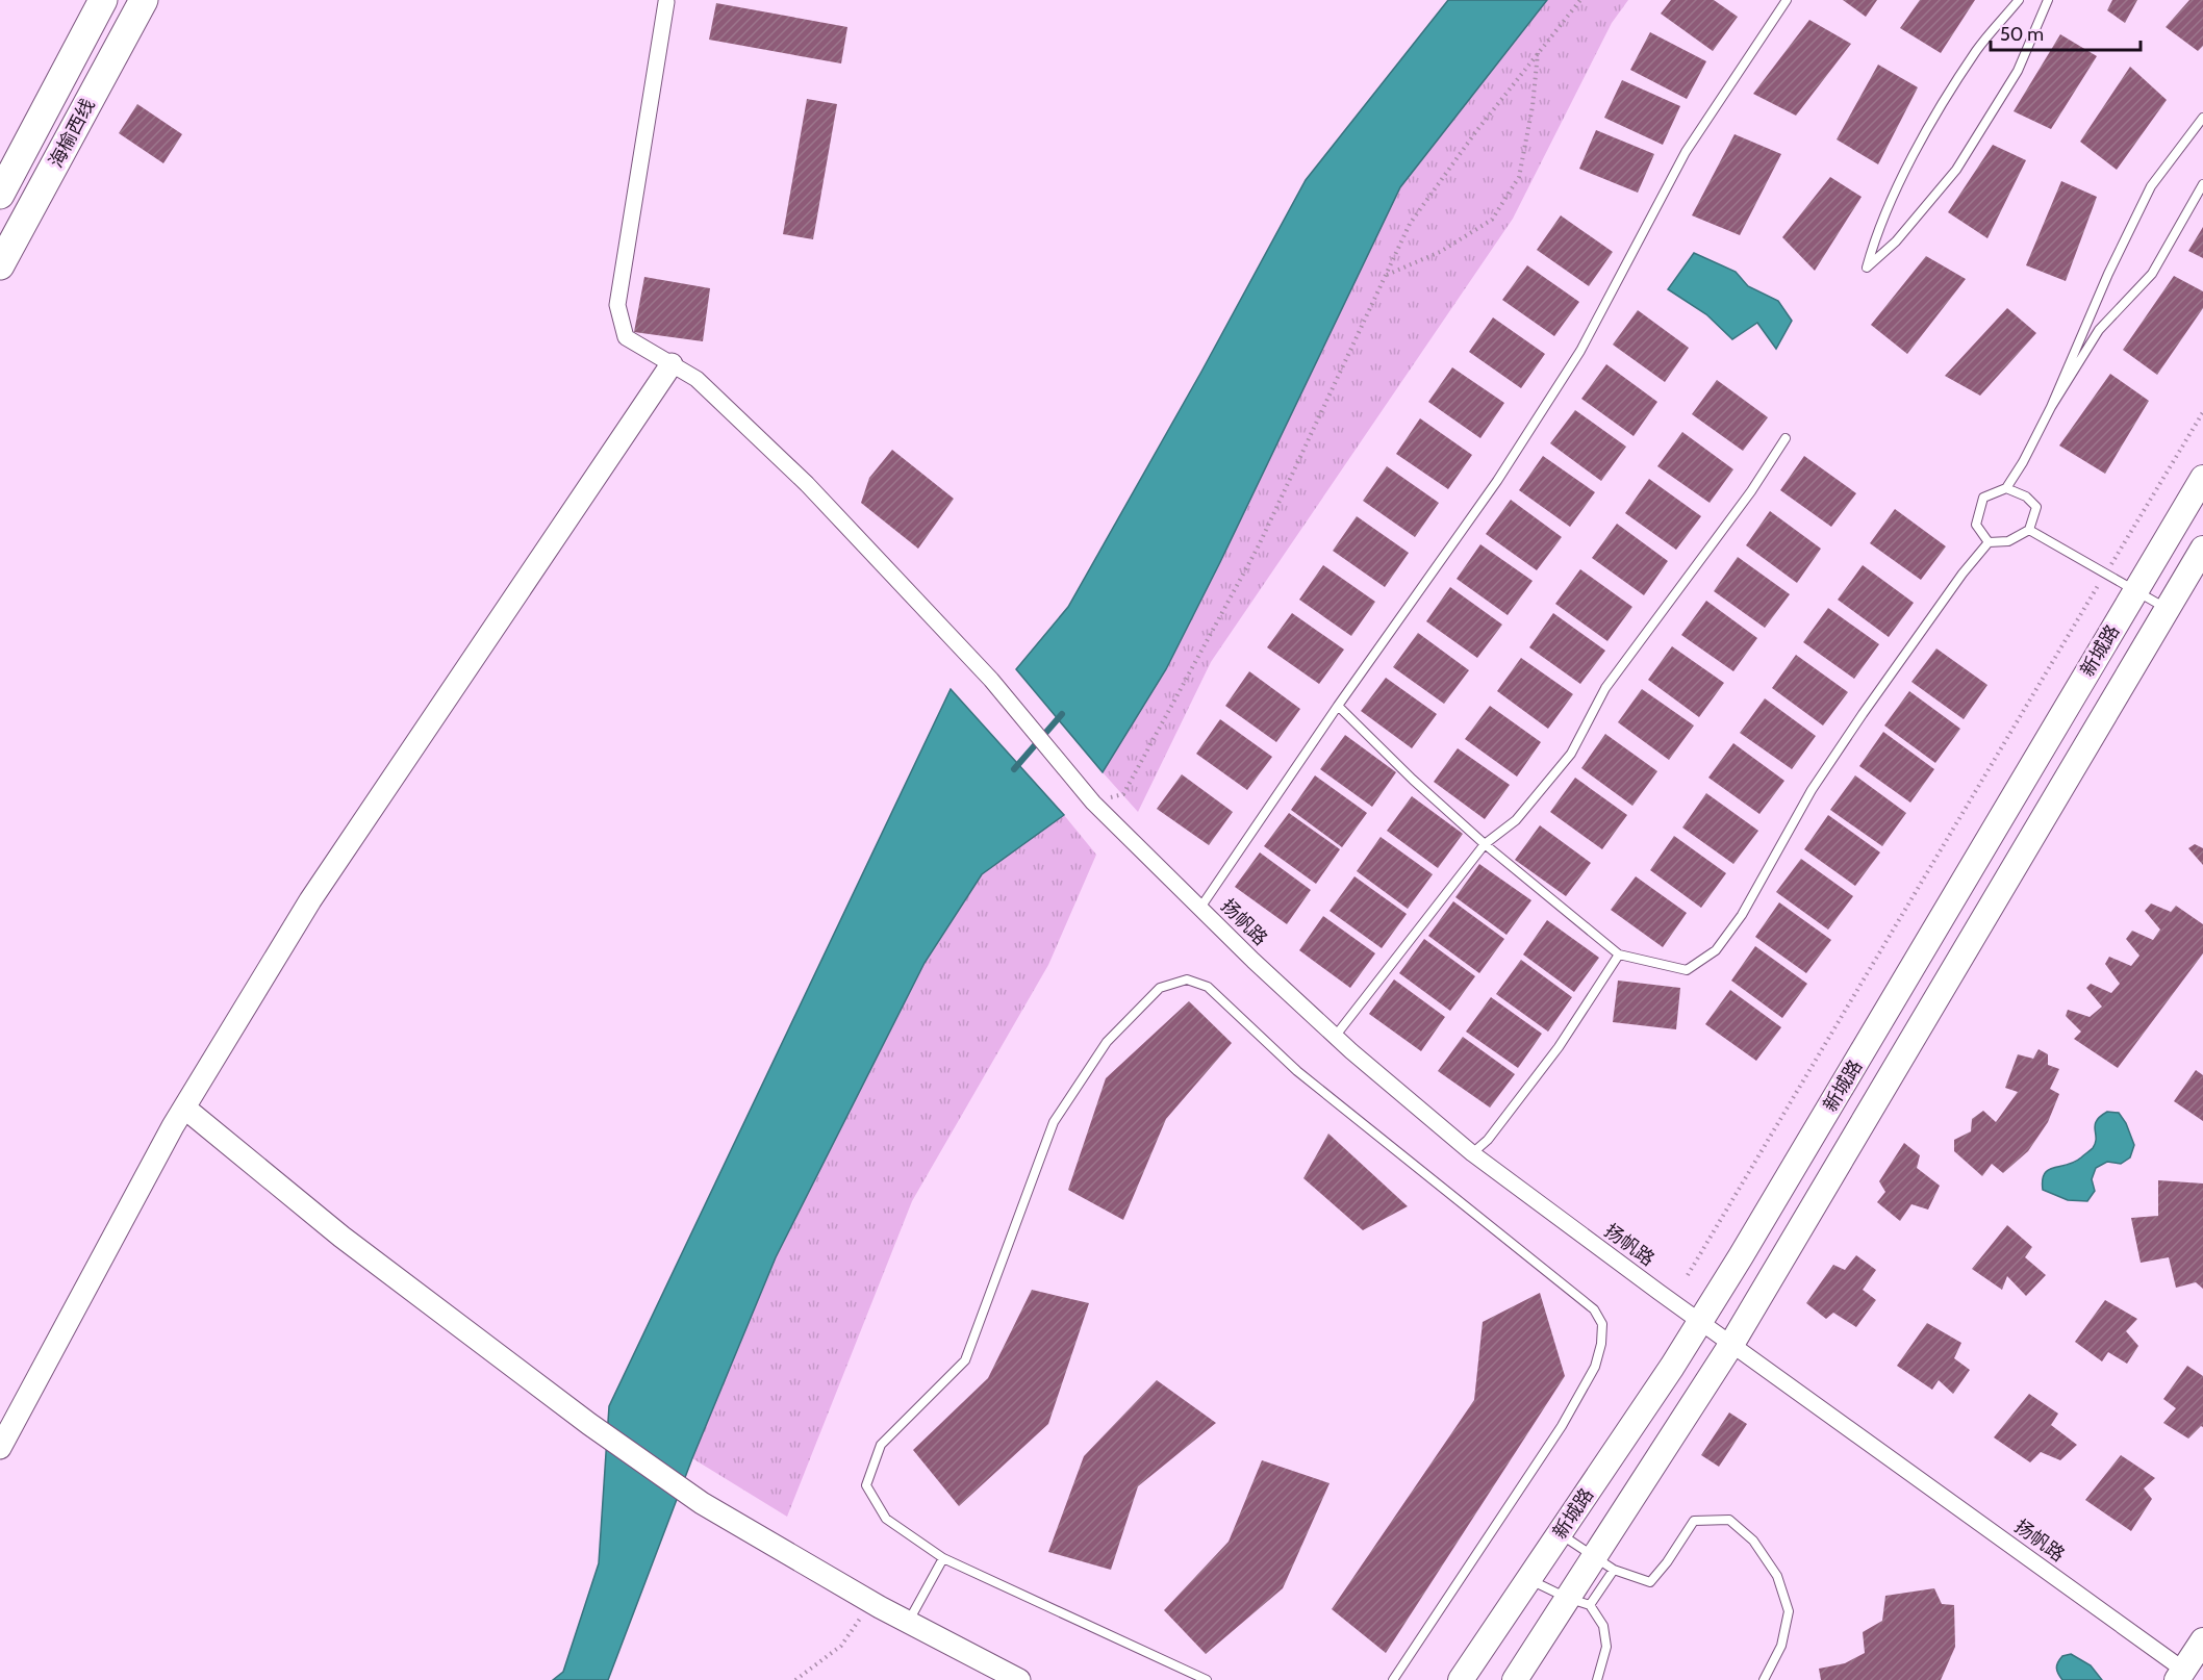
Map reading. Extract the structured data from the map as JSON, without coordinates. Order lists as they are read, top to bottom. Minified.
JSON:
{"streets":{"highway":["海榆西线"],"main road":["新城路"],"street":["扬帆路"]},"crossings":[["新城路","扬帆路"]],"scale_bar":"50 m"}
